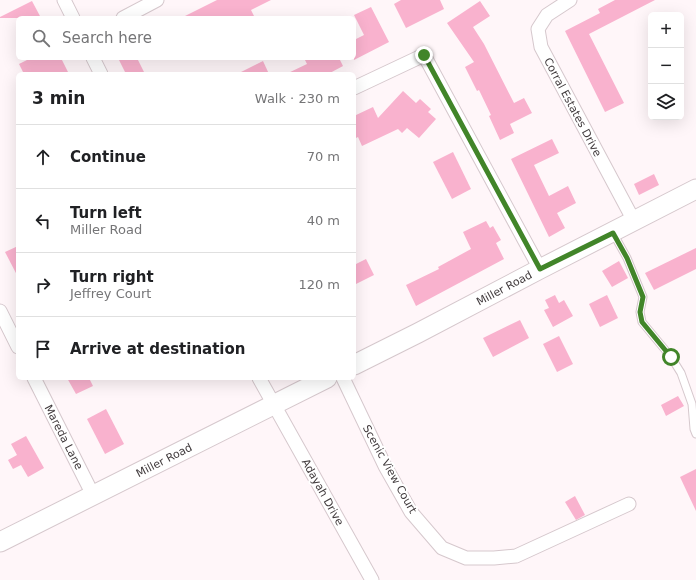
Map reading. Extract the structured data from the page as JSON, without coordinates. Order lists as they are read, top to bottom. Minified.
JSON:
{"streets":{"street":["Corral Estates Drive","Miller Road","Mareda Lane","Scenic View Court","Adayah Drive"]},"crossings":[["Corral Estates Drive","Miller Road"],["Miller Road","Mareda Lane"],["Miller Road","Adayah Drive"]],"page":{"map_buttons":["+","−"],"search":"Search here","heading":["3 min","Walk · 230 m"],"list":[["Continue","70 m"],["Turn left","Miller Road","40 m"],["Turn right","Jeffrey Court","120 m"],"Arrive at destination"]}}
